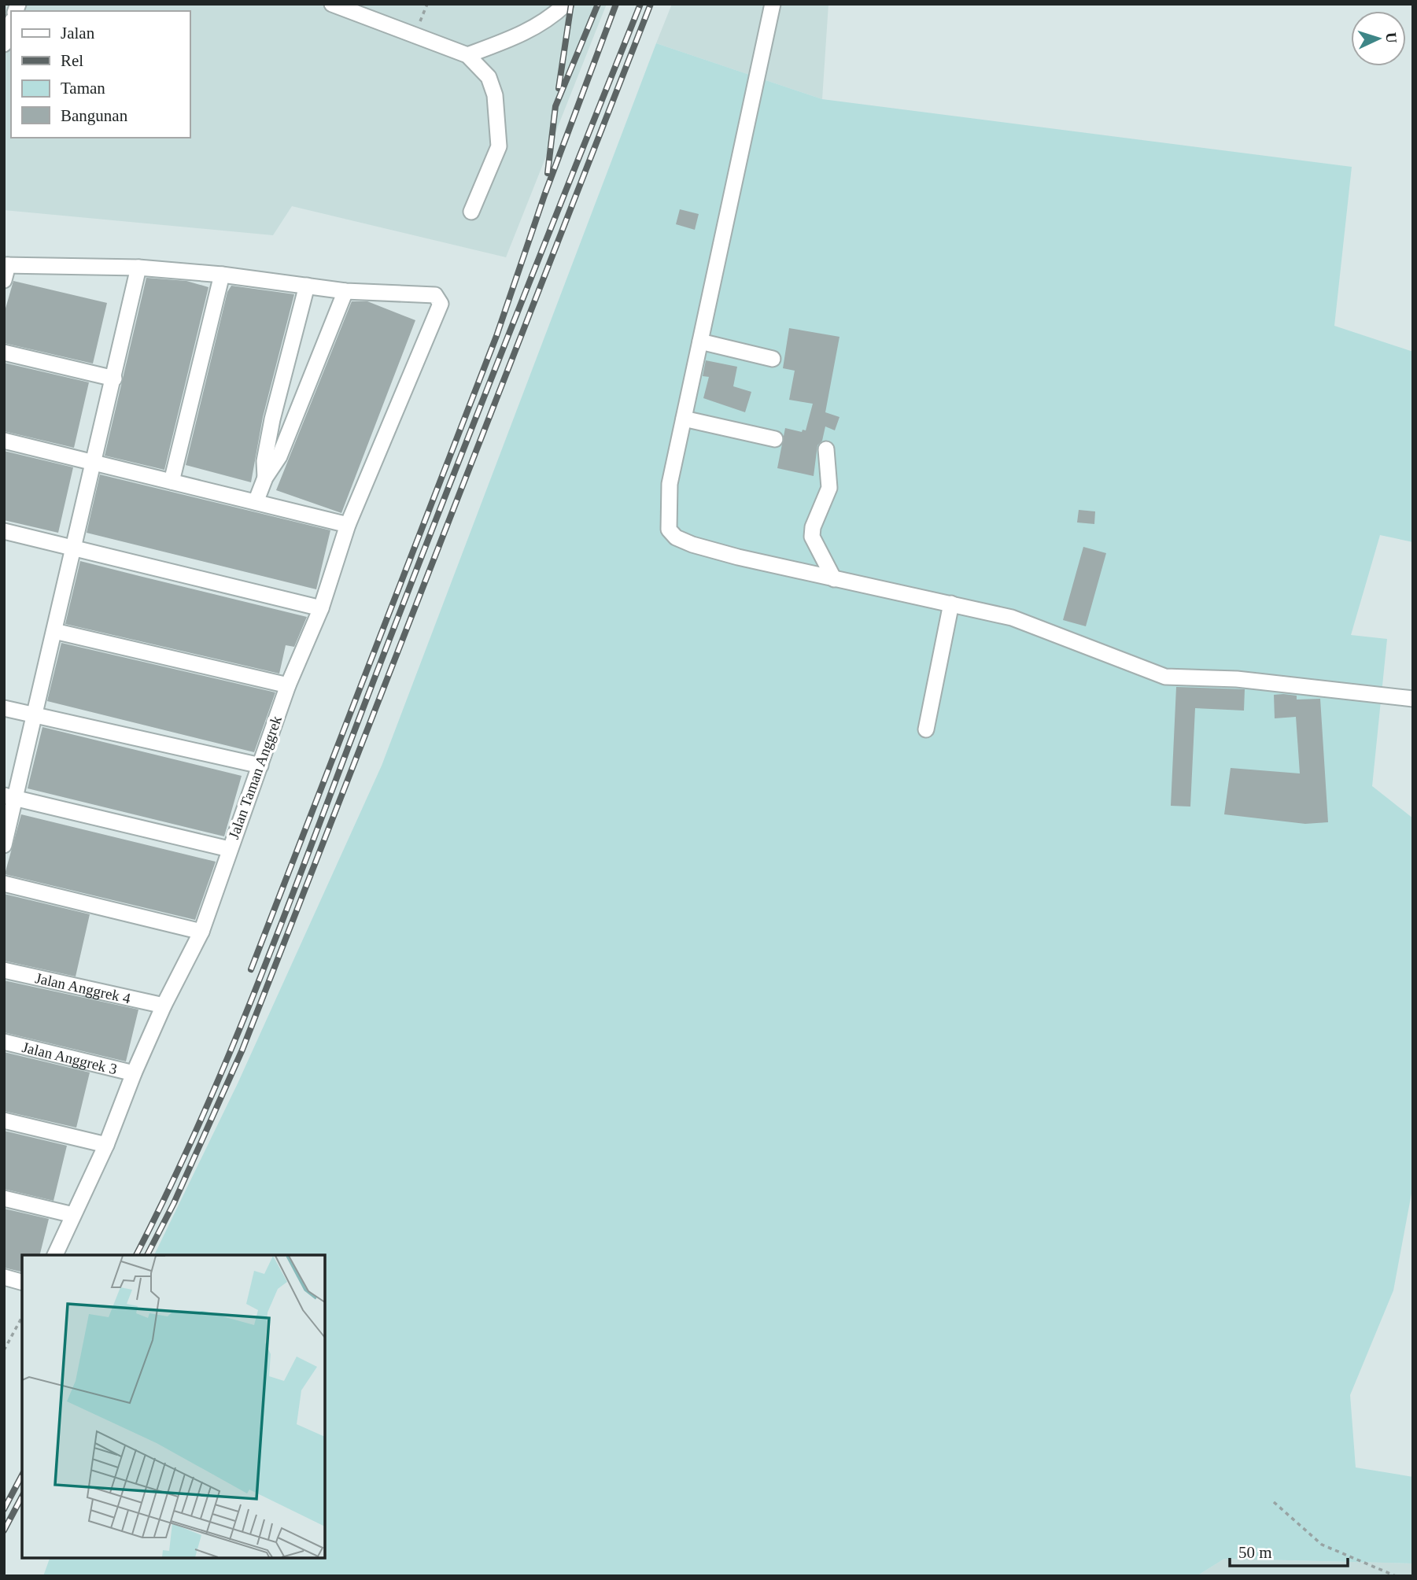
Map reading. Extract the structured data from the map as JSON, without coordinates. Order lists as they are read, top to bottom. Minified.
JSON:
{"streets":{"street":["Jalan Taman Anggrek","Jalan Anggrek 4","Jalan Anggrek 3"]},"crossings":[["Jalan Taman Anggrek","Jalan Anggrek 4"],["Jalan Taman Anggrek","Jalan Anggrek 3"]],"legend":["Jalan","Rel","Taman","Bangunan"],"scale_bar":"50 m","north":"right"}
